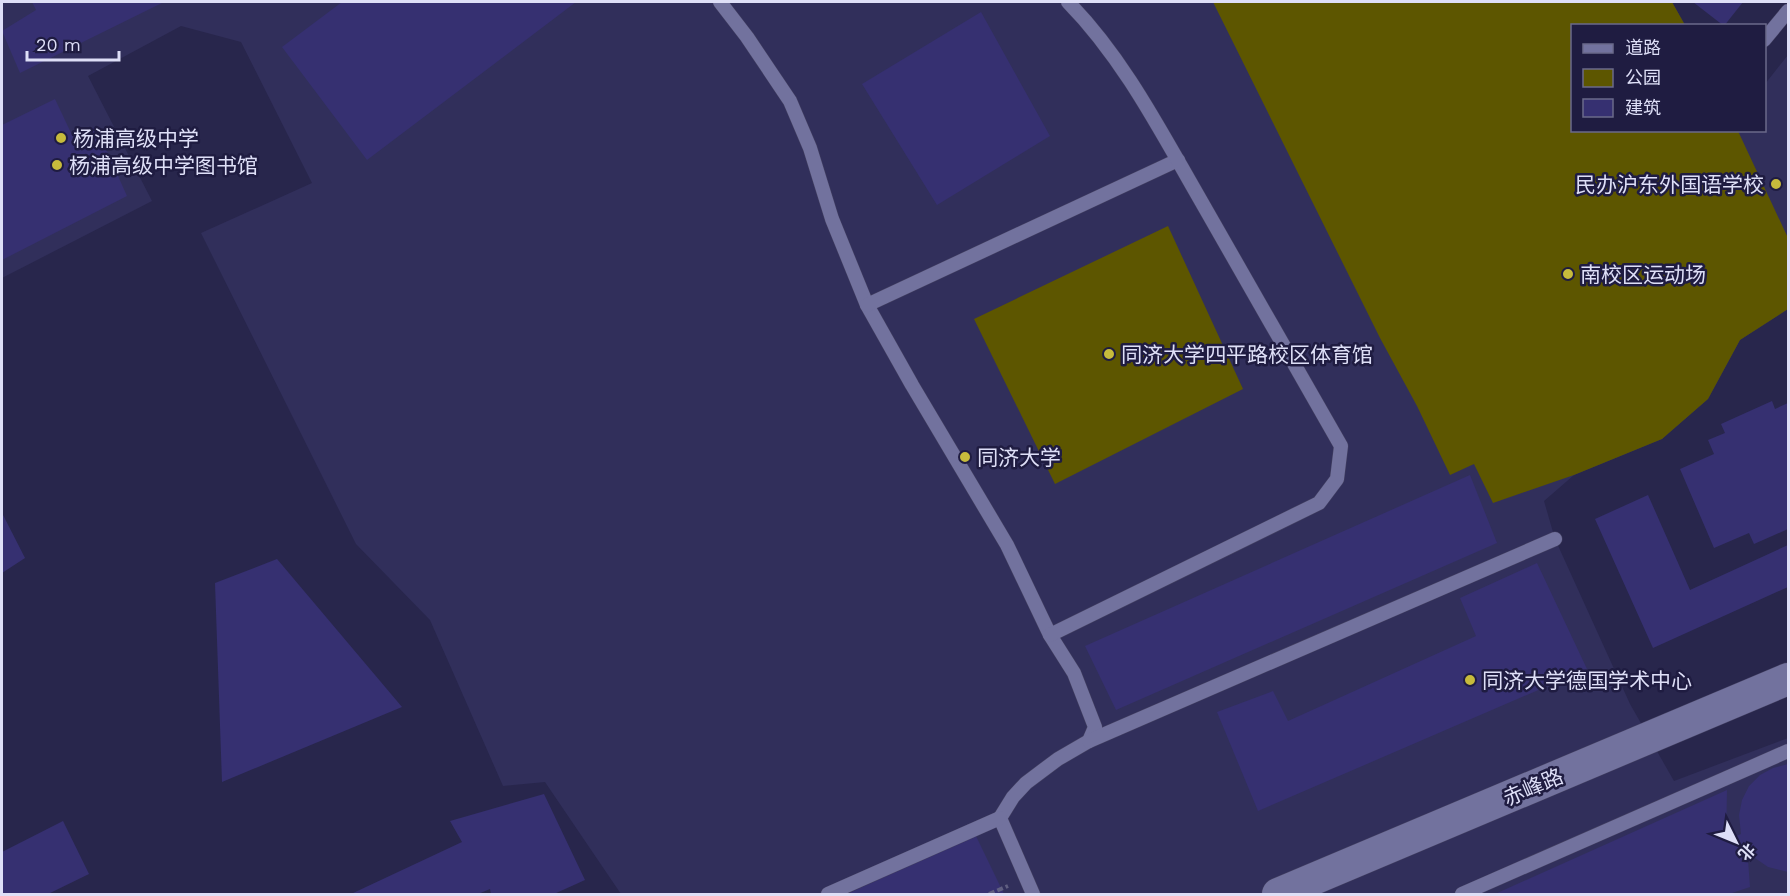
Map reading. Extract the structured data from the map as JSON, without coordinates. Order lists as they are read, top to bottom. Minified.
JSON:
{"streets":{"street":["赤峰路"]},"places":["杨浦高级中学","杨浦高级中学图书馆","民办沪东外国语学校","南校区运动场","同济大学四平路校区体育馆","同济大学","同济大学德国学术中心"],"legend":["道路","公园","建筑"],"scale_bar":"20 m","north":"bottom right"}
